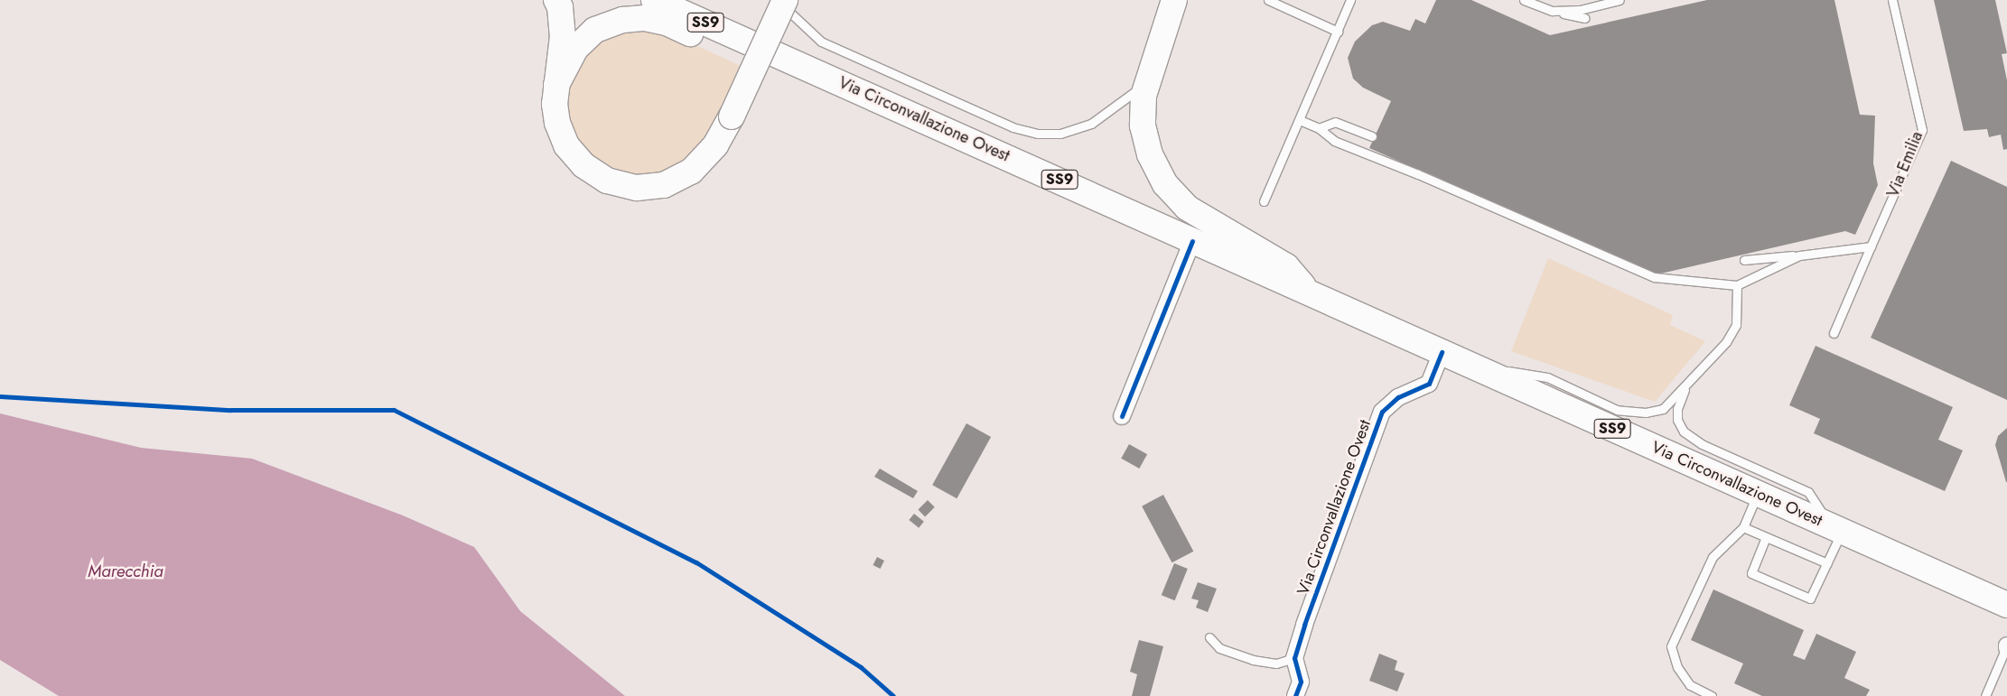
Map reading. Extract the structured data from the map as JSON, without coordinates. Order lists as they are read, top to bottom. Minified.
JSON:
{"streets":{"main road":["SS9","Via Circonvallazione Ovest"],"lane":["Via Emilia"]},"water":["Marecchia"]}
